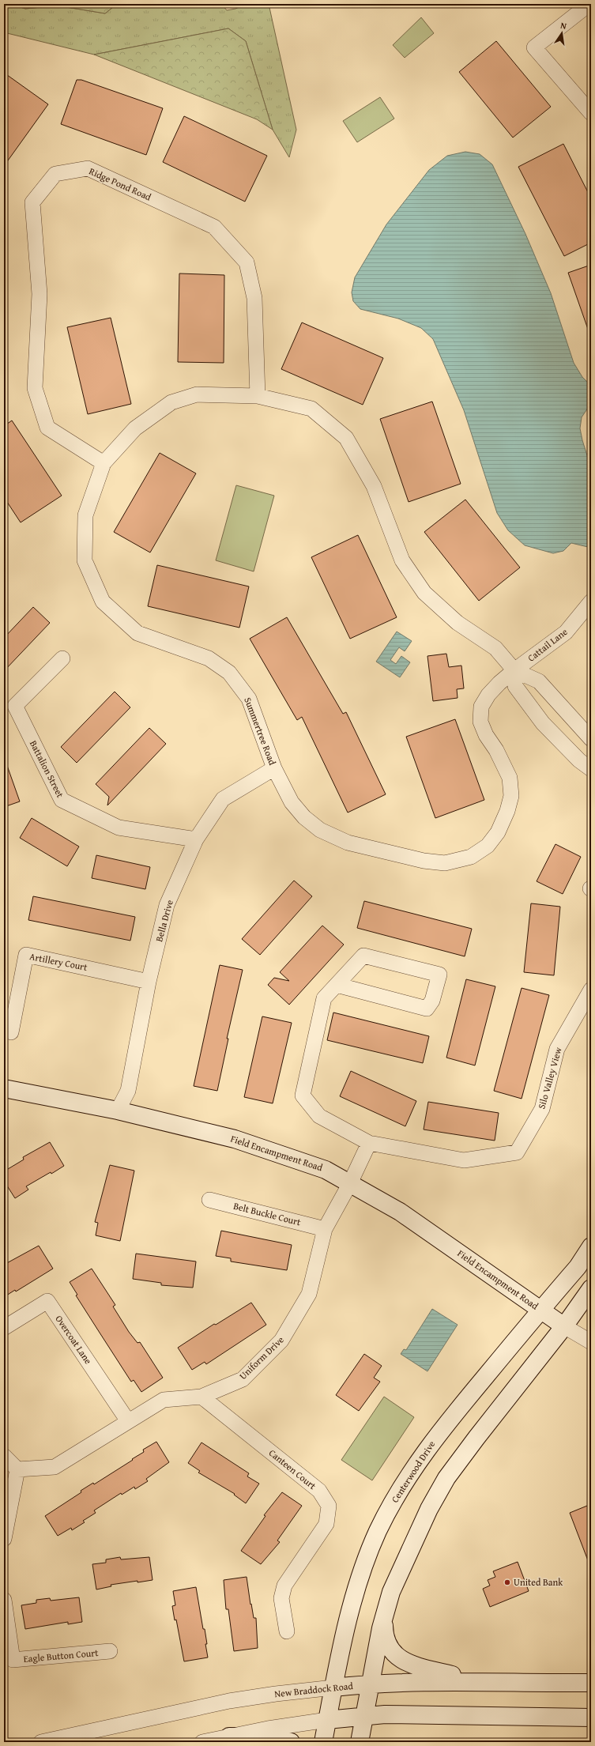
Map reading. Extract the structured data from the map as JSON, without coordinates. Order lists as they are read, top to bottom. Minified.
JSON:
{"streets":{"street":["Ridge Pond Road","Cattail Lane","Summertree Road","Battalion Street","Bella Drive","Artillery Court","Silo Valley View","Field Encampment Road","Belt Buckle Court","Overcoat Lane","Uniform Drive","Canteen Court","Centerwood Drive","Eagle Button Court","New Braddock Road"]},"crossings":[["Ridge Pond Road","Summertree Road"],["Cattail Lane","Summertree Road"],["Summertree Road","Bella Drive"],["Battalion Street","Bella Drive"],["Bella Drive","Artillery Court"],["Bella Drive","Field Encampment Road"],["Field Encampment Road","Uniform Drive"],["Field Encampment Road","Centerwood Drive"],["Belt Buckle Court","Uniform Drive"],["Overcoat Lane","Uniform Drive"],["Uniform Drive","Canteen Court"],["Centerwood Drive","New Braddock Road"]],"places":["United Bank"],"north":"top"}
